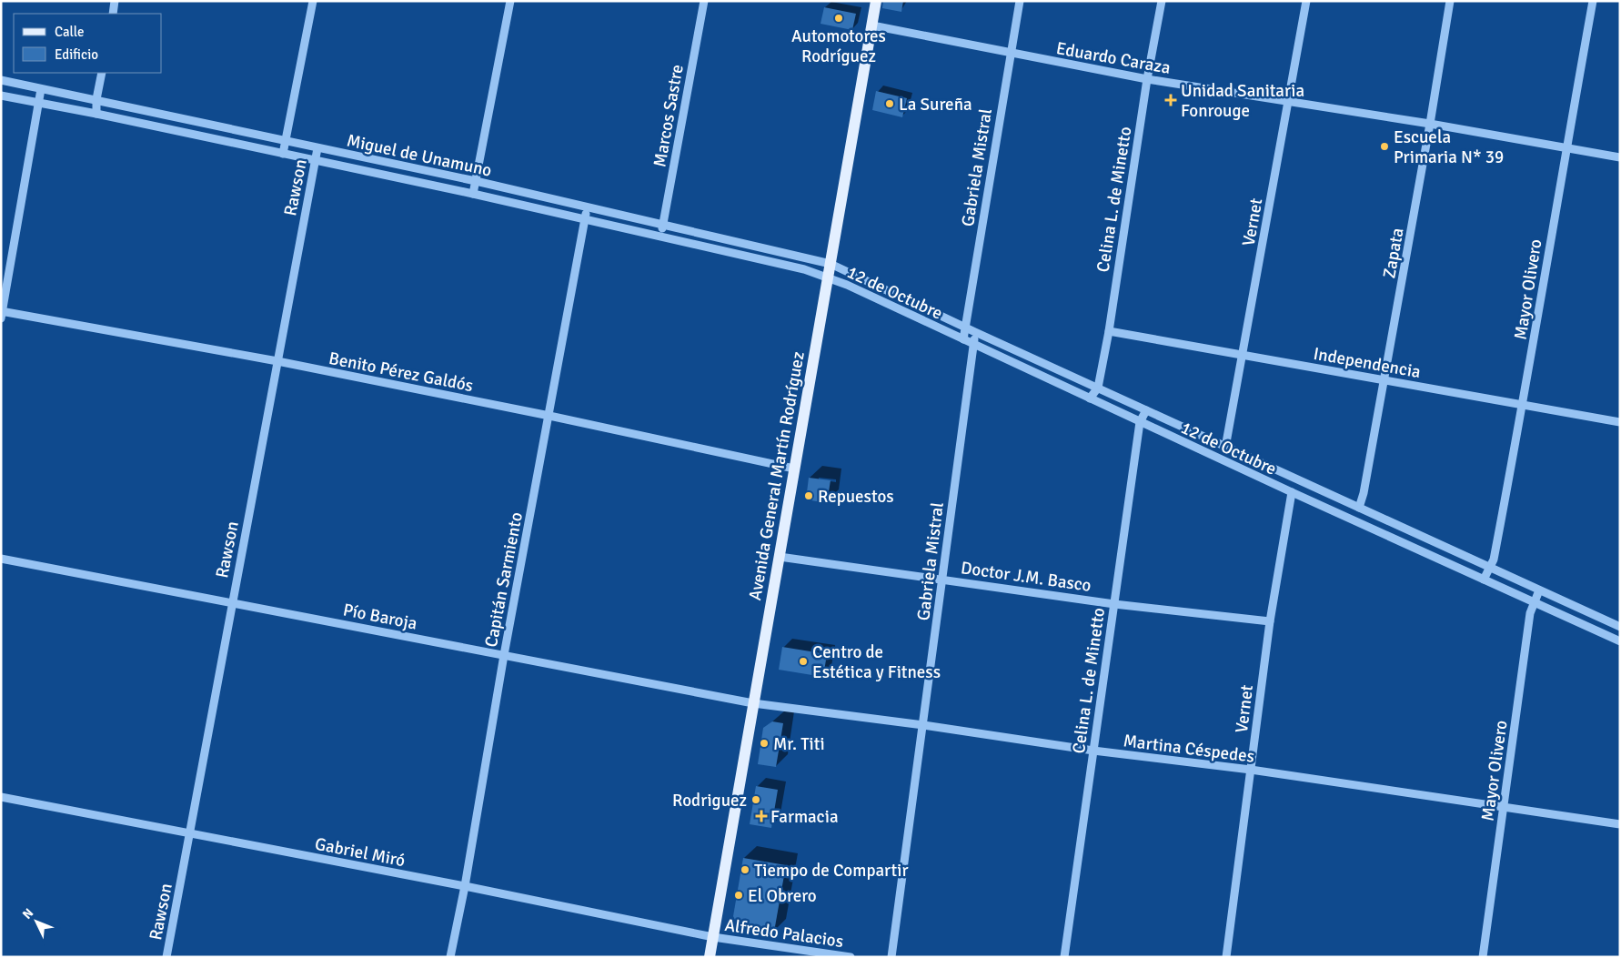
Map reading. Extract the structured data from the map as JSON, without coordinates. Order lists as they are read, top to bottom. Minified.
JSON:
{"streets":{"main road":["Avenida General Martín Rodríguez"],"street":["Eduardo Caraza","Marcos Sastre","Miguel de Unamuno","Gabriela Mistral","Rawson","Celina L. de Minetto","Vernet","Zapata","Mayor Olivero","12 de Octubre","Independencia","Benito Pérez Galdós","Doctor J.M. Basco","Capitán Sarmiento","Pío Baroja","Martina Céspedes","Gabriel Miró","Alfredo Palacios"]},"crossings":[["Eduardo Caraza","Gabriela Mistral"],["Eduardo Caraza","Celina L. de Minetto"],["Eduardo Caraza","Vernet"],["Eduardo Caraza","Zapata"],["Eduardo Caraza","Mayor Olivero"],["Eduardo Caraza","Avenida General Martín Rodríguez"],["Marcos Sastre","Miguel de Unamuno"],["Miguel de Unamuno","Rawson"],["Miguel de Unamuno","12 de Octubre"],["Miguel de Unamuno","Avenida General Martín Rodríguez"],["Miguel de Unamuno","Capitán Sarmiento"],["Gabriela Mistral","12 de Octubre"],["Gabriela Mistral","Doctor J.M. Basco"],["Gabriela Mistral","Martina Céspedes"],["Rawson","Benito Pérez Galdós"],["Rawson","Pío Baroja"],["Rawson","Gabriel Miró"],["Celina L. de Minetto","12 de Octubre"],["Celina L. de Minetto","Independencia"],["Celina L. de Minetto","Doctor J.M. Basco"],["Celina L. de Minetto","Martina Céspedes"],["Vernet","12 de Octubre"],["Vernet","Independencia"],["Vernet","Doctor J.M. Basco"],["Vernet","Martina Céspedes"],["Zapata","12 de Octubre"],["Zapata","Independencia"],["Mayor Olivero","12 de Octubre"],["Mayor Olivero","Independencia"],["Mayor Olivero","Martina Céspedes"],["12 de Octubre","Avenida General Martín Rodríguez"],["Benito Pérez Galdós","Avenida General Martín Rodríguez"],["Benito Pérez Galdós","Capitán Sarmiento"],["Avenida General Martín Rodríguez","Doctor J.M. Basco"],["Avenida General Martín Rodríguez","Pío Baroja"],["Avenida General Martín Rodríguez","Martina Céspedes"],["Avenida General Martín Rodríguez","Gabriel Miró"],["Avenida General Martín Rodríguez","Alfredo Palacios"],["Capitán Sarmiento","Pío Baroja"],["Capitán Sarmiento","Gabriel Miró"],["Pío Baroja","Martina Céspedes"],["Gabriel Miró","Alfredo Palacios"]],"places":{"other":["Automotores Rodríguez","La Sureña","Escuela Primaria N* 39","Repuestos","Centro de Estética y Fitness","Mr. Titi","Rodriguez","Tiempo de Compartir","El Obrero"],"health":["Unidad Sanitaria Fonrouge","Farmacia"]},"legend":["Calle","Edificio"],"north":"top left"}
